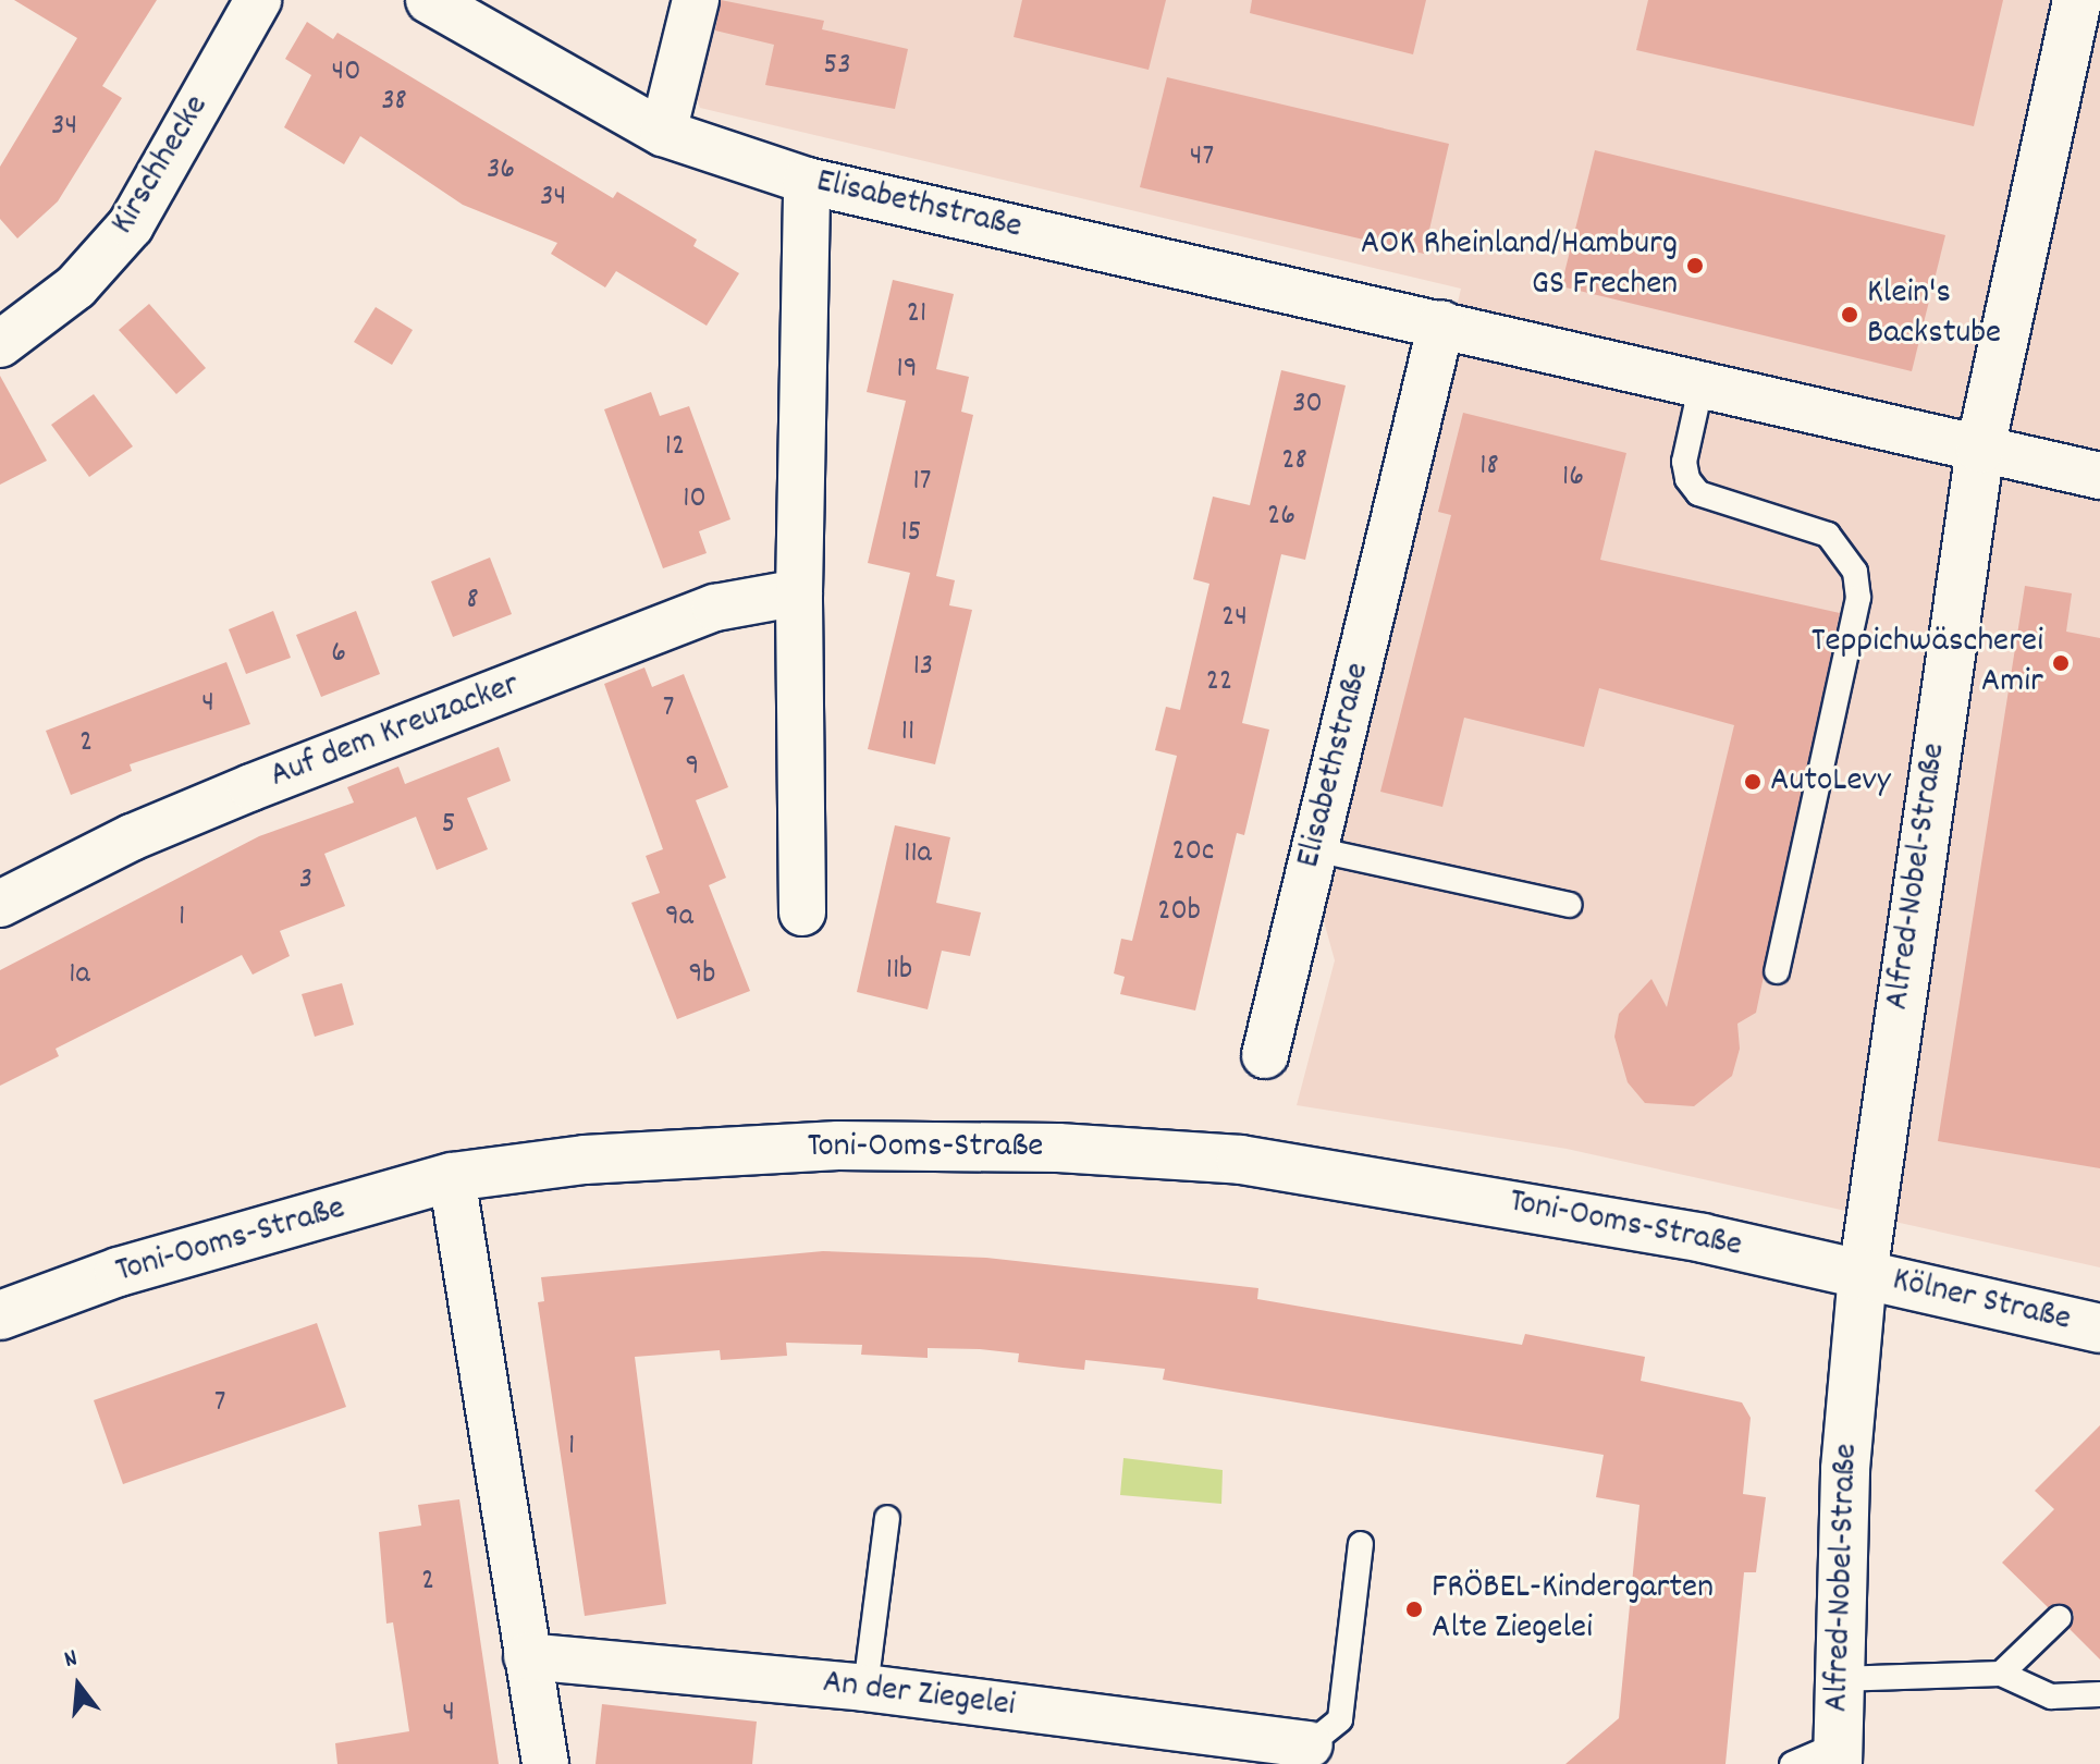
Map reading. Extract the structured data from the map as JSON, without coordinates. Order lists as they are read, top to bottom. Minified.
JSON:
{"streets":{"main road":["Alfred-Nobel-Straße","Toni-Ooms-Straße","Kölner Straße"],"street":["Kirschhecke","Elisabethstraße","Auf dem Kreuzacker","An der Ziegelei"]},"crossings":[["Elisabethstraße","Alfred-Nobel-Straße"],["Alfred-Nobel-Straße","Toni-Ooms-Straße"],["Alfred-Nobel-Straße","Kölner Straße"],["Toni-Ooms-Straße","Kölner Straße"]],"places":["AOK Rheinland/Hamburg GS Frechen","Klein's Backstube","Teppichwäscherei Amir","AutoLevy","FRÖBEL-Kindergarten Alte Ziegelei"],"house_numbers":["53","40","38","34","47","36","34","21","19","30","12","28","18","16","17","10","26","15","8","24","6","13","22","4","7","11","2","9","5","20c","11a","3","20b","1","9a","11b","1a","9b","7","1","2","4"],"north":"top"}
